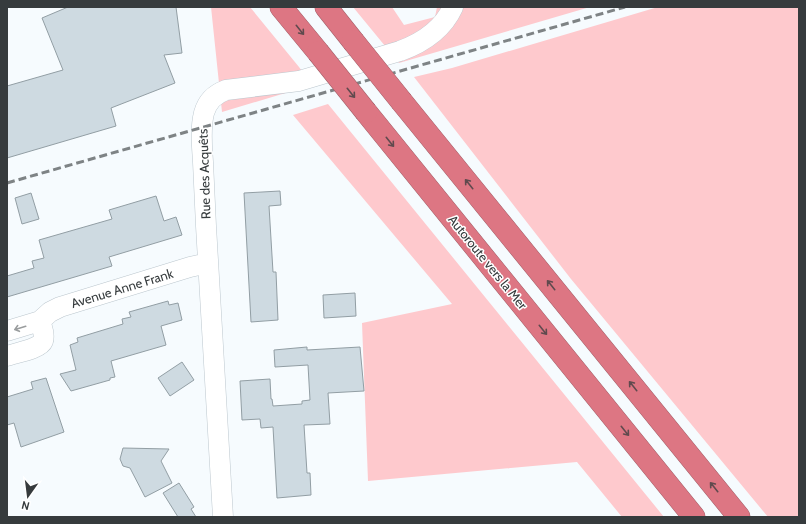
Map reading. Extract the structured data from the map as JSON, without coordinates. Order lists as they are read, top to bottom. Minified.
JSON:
{"streets":{"highway":["Autoroute vers la Mer"],"street":["Rue des Acquêts","Avenue Anne Frank"]},"crossings":[["Rue des Acquêts","Avenue Anne Frank"]],"north":"bottom"}
